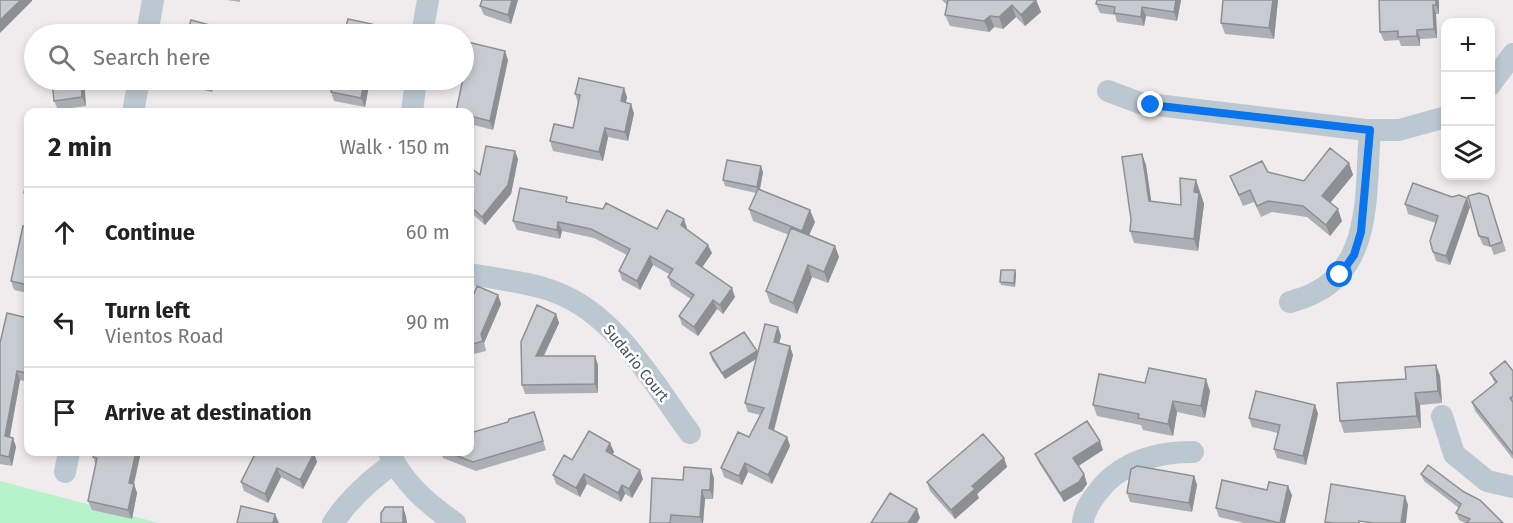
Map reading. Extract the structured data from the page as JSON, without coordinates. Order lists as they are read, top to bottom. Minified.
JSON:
{"streets":{"street":["Sudario Court"]},"page":{"map_buttons":["+","−"],"search":"Search here","heading":["2 min","Walk · 150 m"],"list":[["Continue","60 m"],["Turn left","Vientos Road","90 m"],"Arrive at destination"]}}
